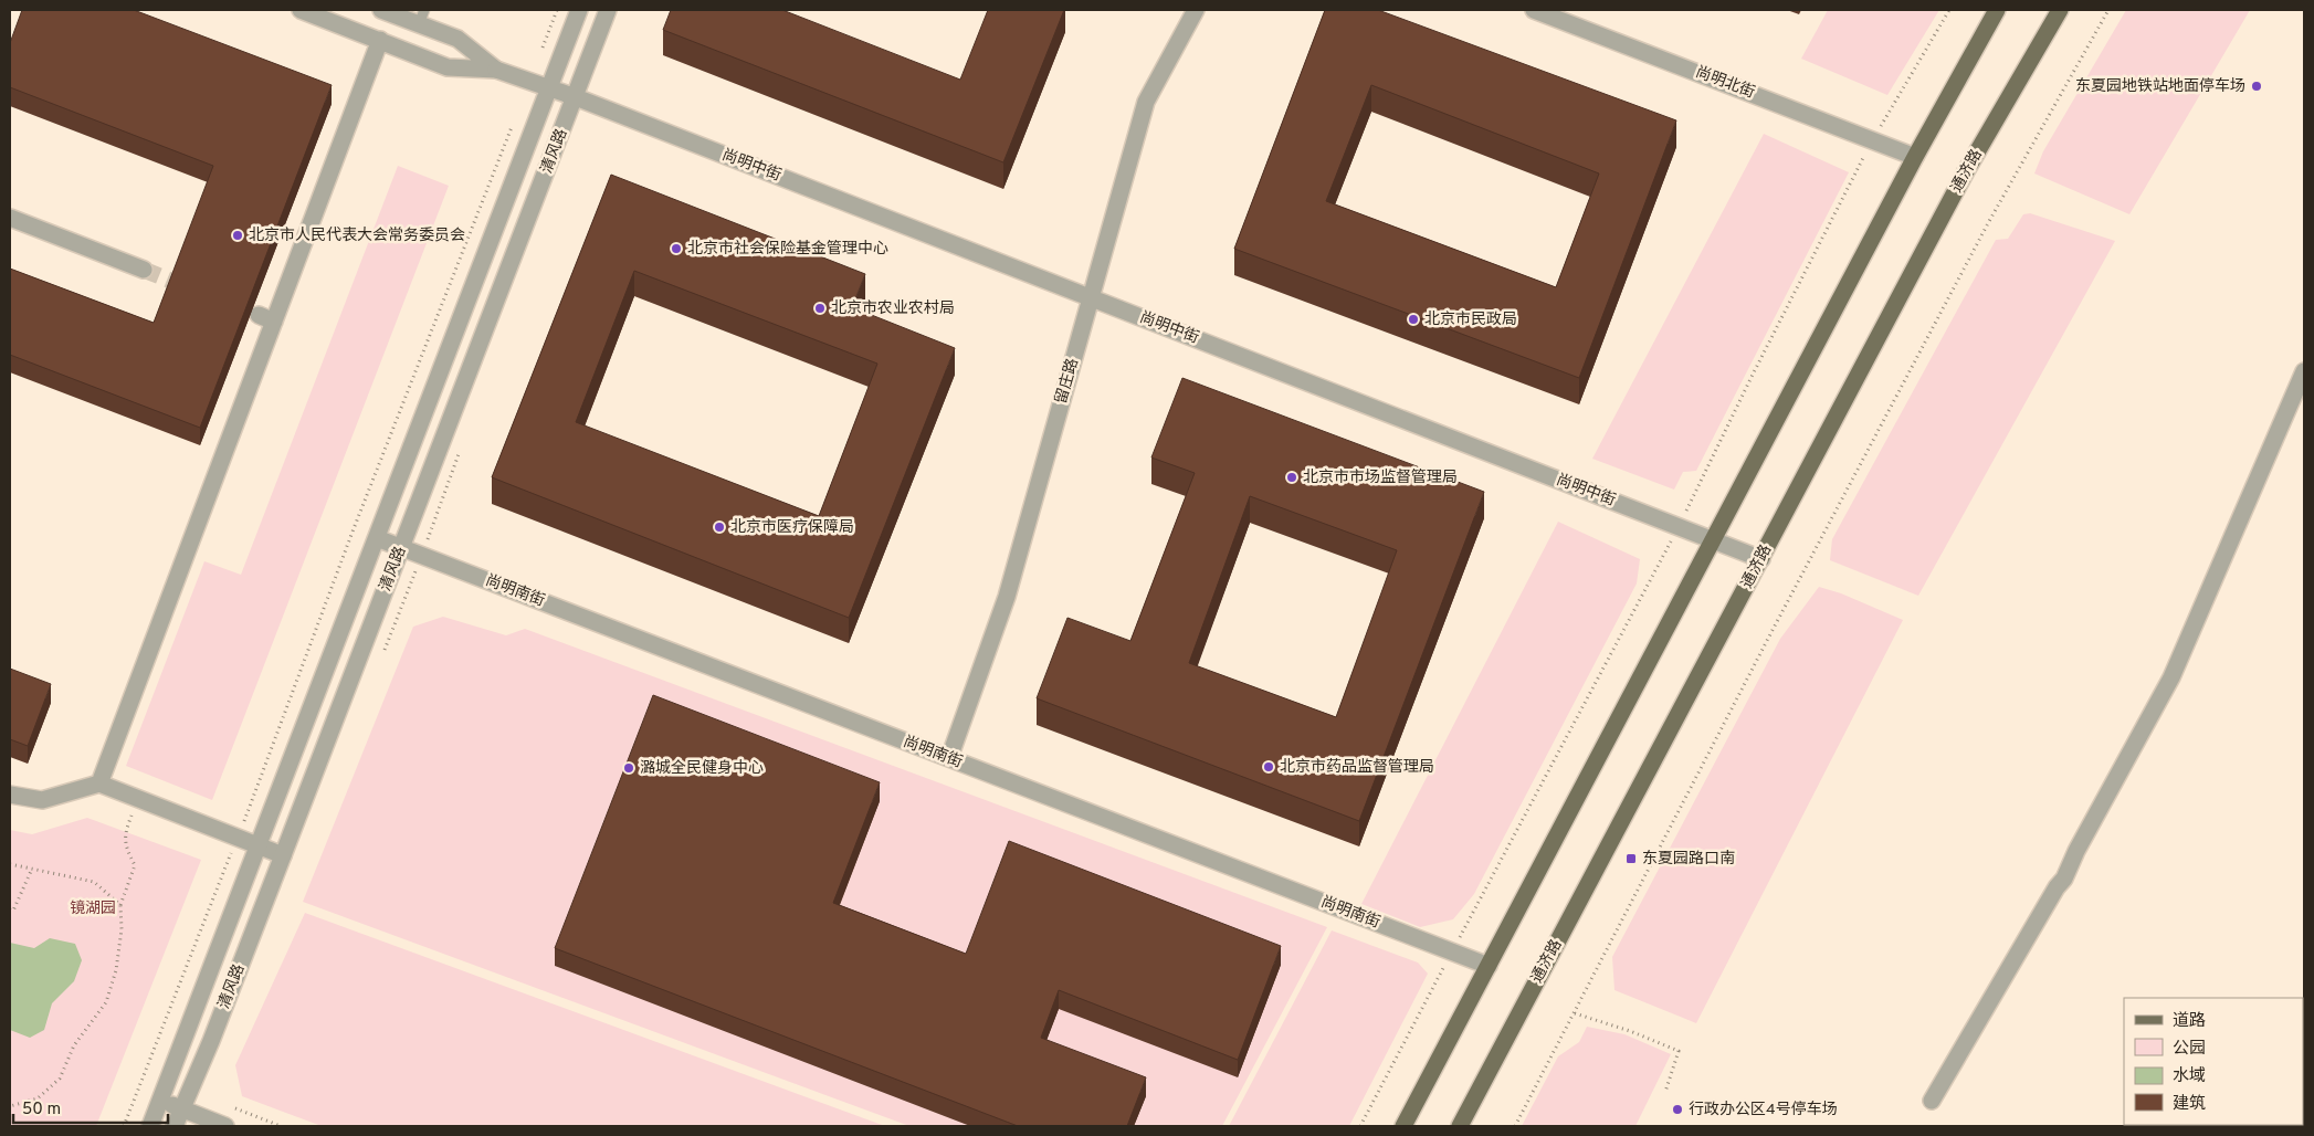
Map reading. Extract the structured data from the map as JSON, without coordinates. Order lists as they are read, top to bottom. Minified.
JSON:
{"streets":{"main road":["通济路"],"street":["尚明北街","清风路","尚明中街","留庄路","尚明南街"]},"crossings":[["清风路","尚明中街"],["清风路","尚明南街"],["尚明中街","通济路"],["尚明中街","留庄路"],["留庄路","尚明南街"]],"parks":["镜湖园"],"places":{"other":["东夏园地铁站地面停车场","北京市人民代表大会常务委员会","北京市社会保险基金管理中心","北京市农业农村局","北京市民政局","北京市市场监督管理局","北京市医疗保障局","北京市药品监督管理局","潞城全民健身中心","行政办公区4号停车场"],"transit":["东夏园路口南"]},"legend":["道路","公园","水域","建筑"],"scale_bar":"50 m"}
